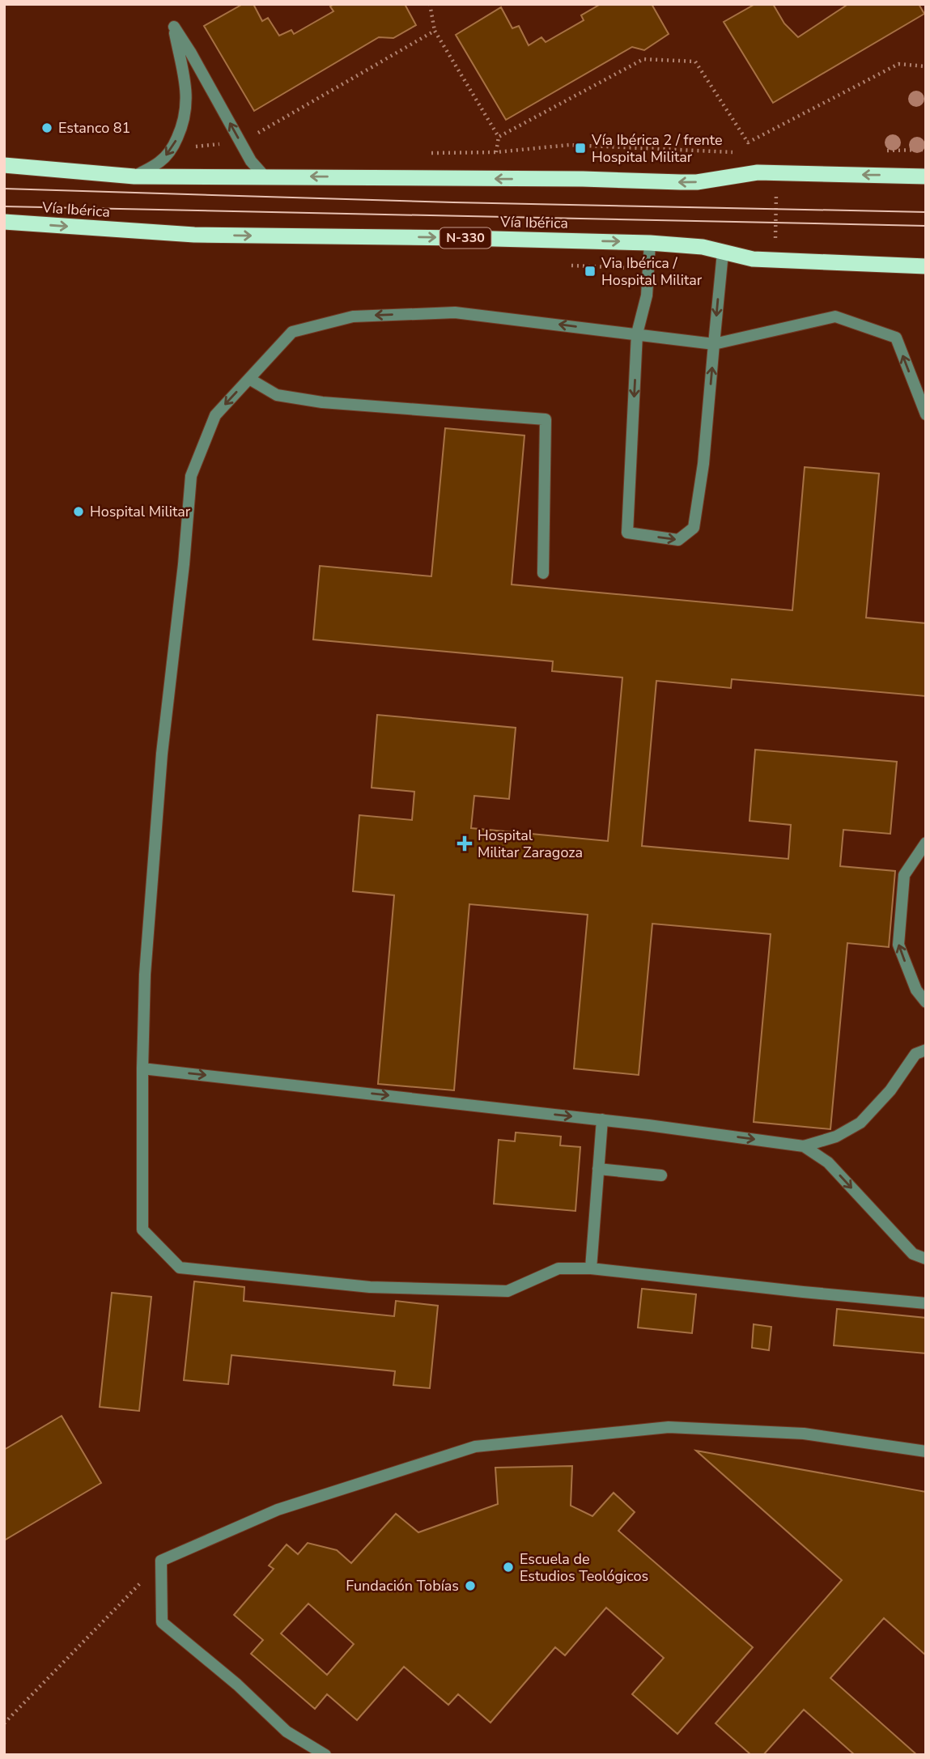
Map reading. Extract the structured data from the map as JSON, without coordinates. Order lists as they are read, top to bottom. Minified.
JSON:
{"streets":{"highway":["Vía Ibérica","N-330"]},"places":{"other":["Estanco 81","Hospital Militar","Escuela de Estudios Teológicos","Fundación Tobías"],"transit":["Vía Ibérica 2 / frente Hospital Militar","Via Ibérica / Hospital Militar"],"health":["Hospital Militar Zaragoza"]}}
